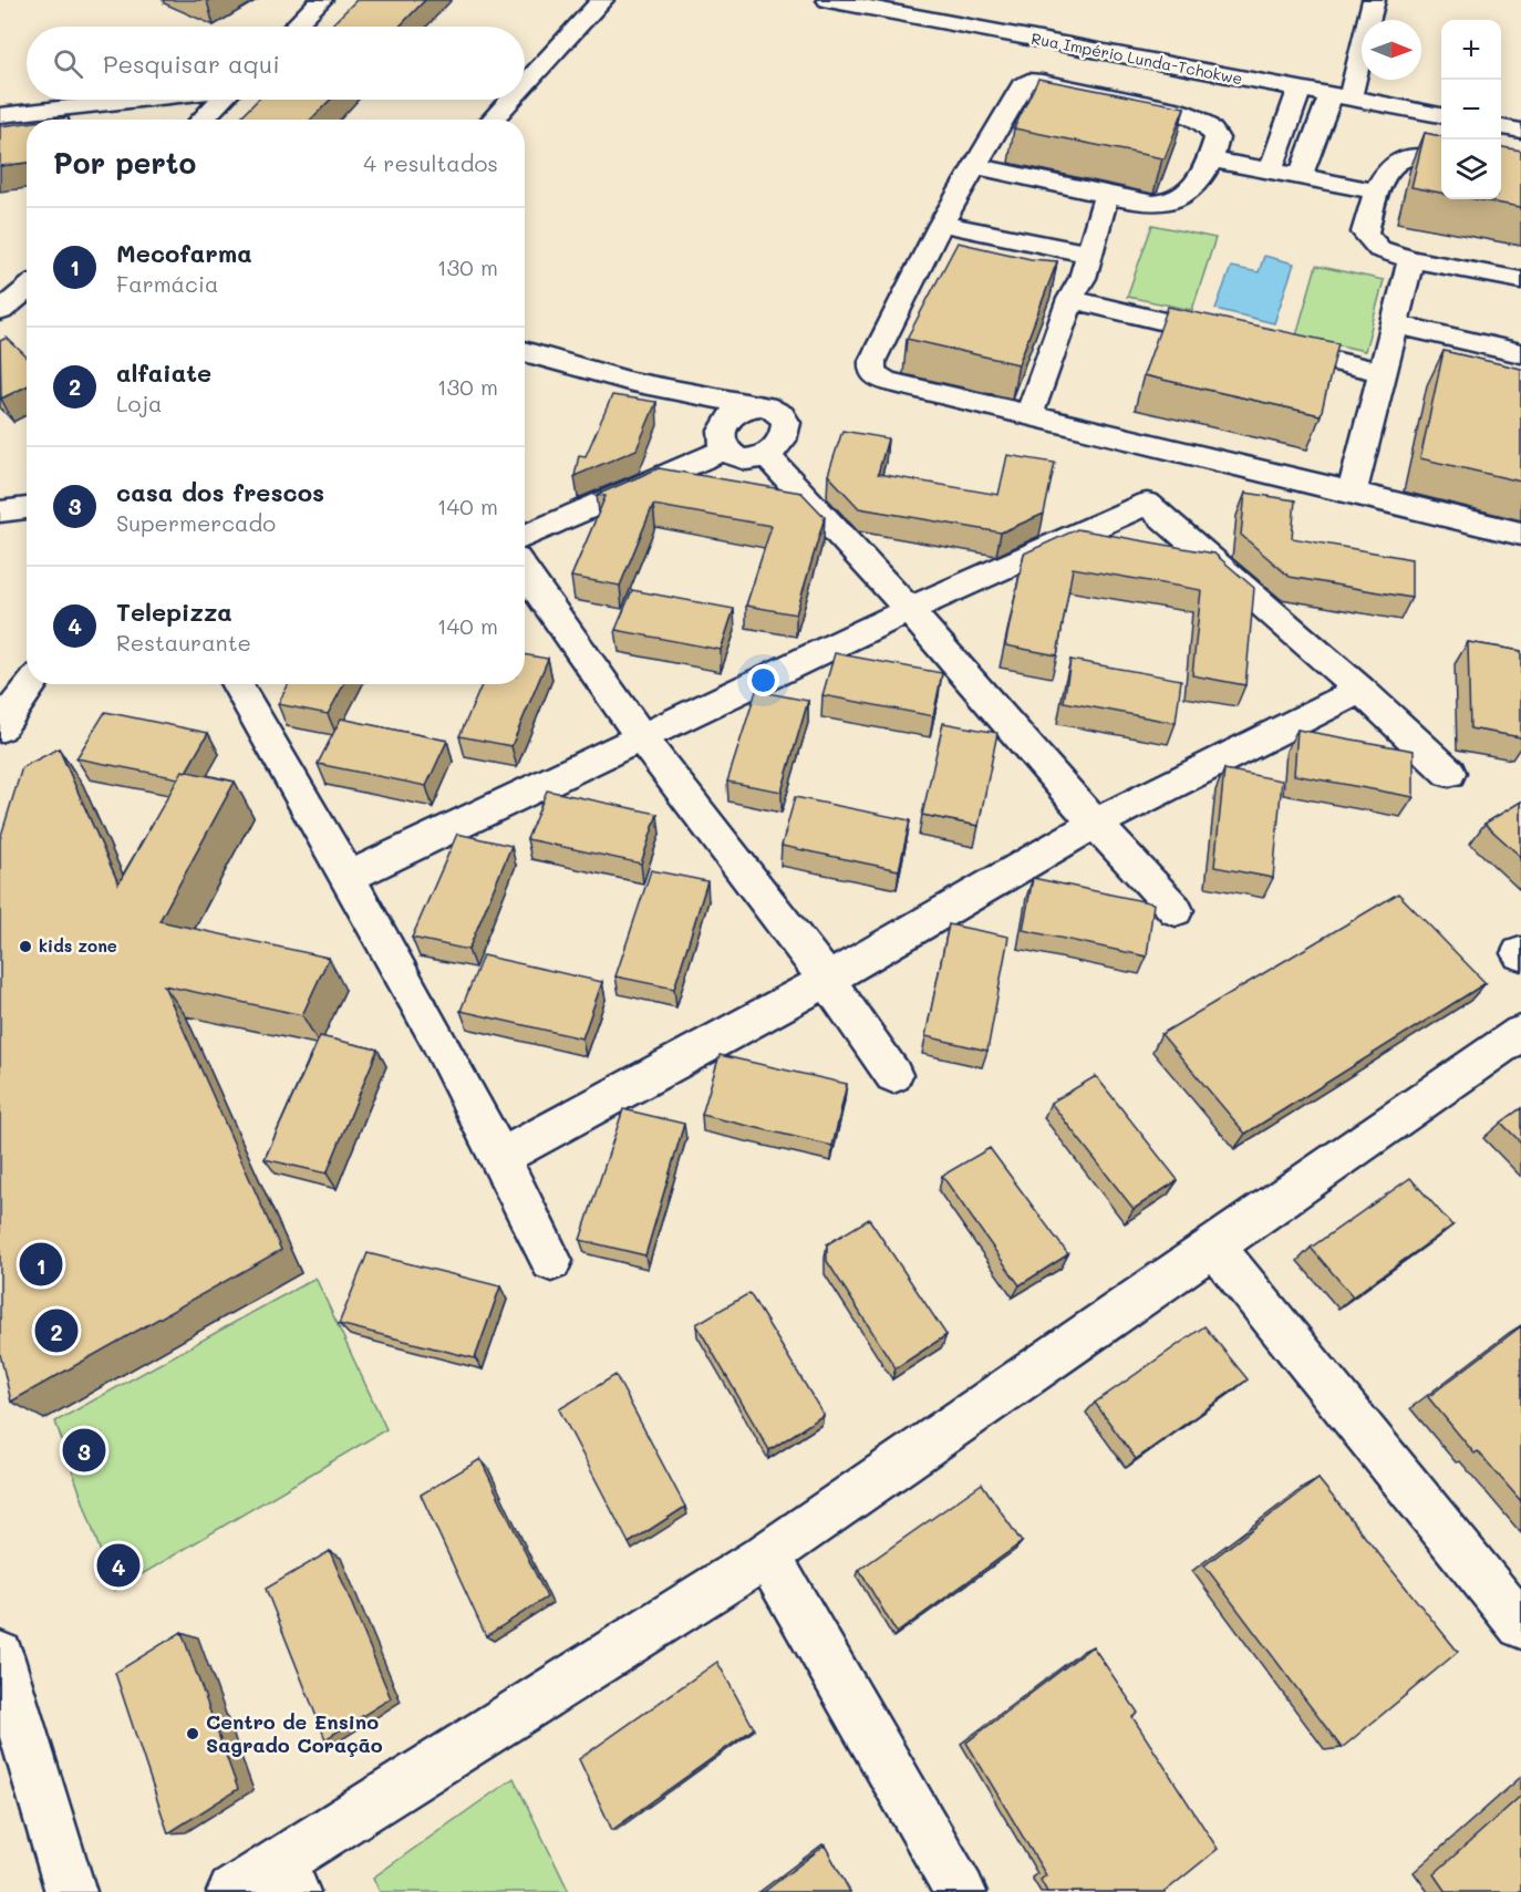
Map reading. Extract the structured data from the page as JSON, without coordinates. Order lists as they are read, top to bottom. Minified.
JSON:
{"streets":{"street":["Rua Império Lunda-Tchokwe"]},"places":["kids zone","Centro de Ensino Sagrado Coração"],"north":"right","page":{"map_buttons":["+","−"],"search":"Pesquisar aqui","heading":["Por perto","4 resultados"],"list":[{"mark":"1","name":"Mecofarma","note":"Farmácia","value":"130 m"},{"mark":"2","name":"alfaiate","note":"Loja","value":"130 m"},{"mark":"3","name":"casa dos frescos","note":"Supermercado","value":"140 m"},{"mark":"4","name":"Telepizza","note":"Restaurante","value":"140 m"}],"pins":["1","2","3","4"]}}
